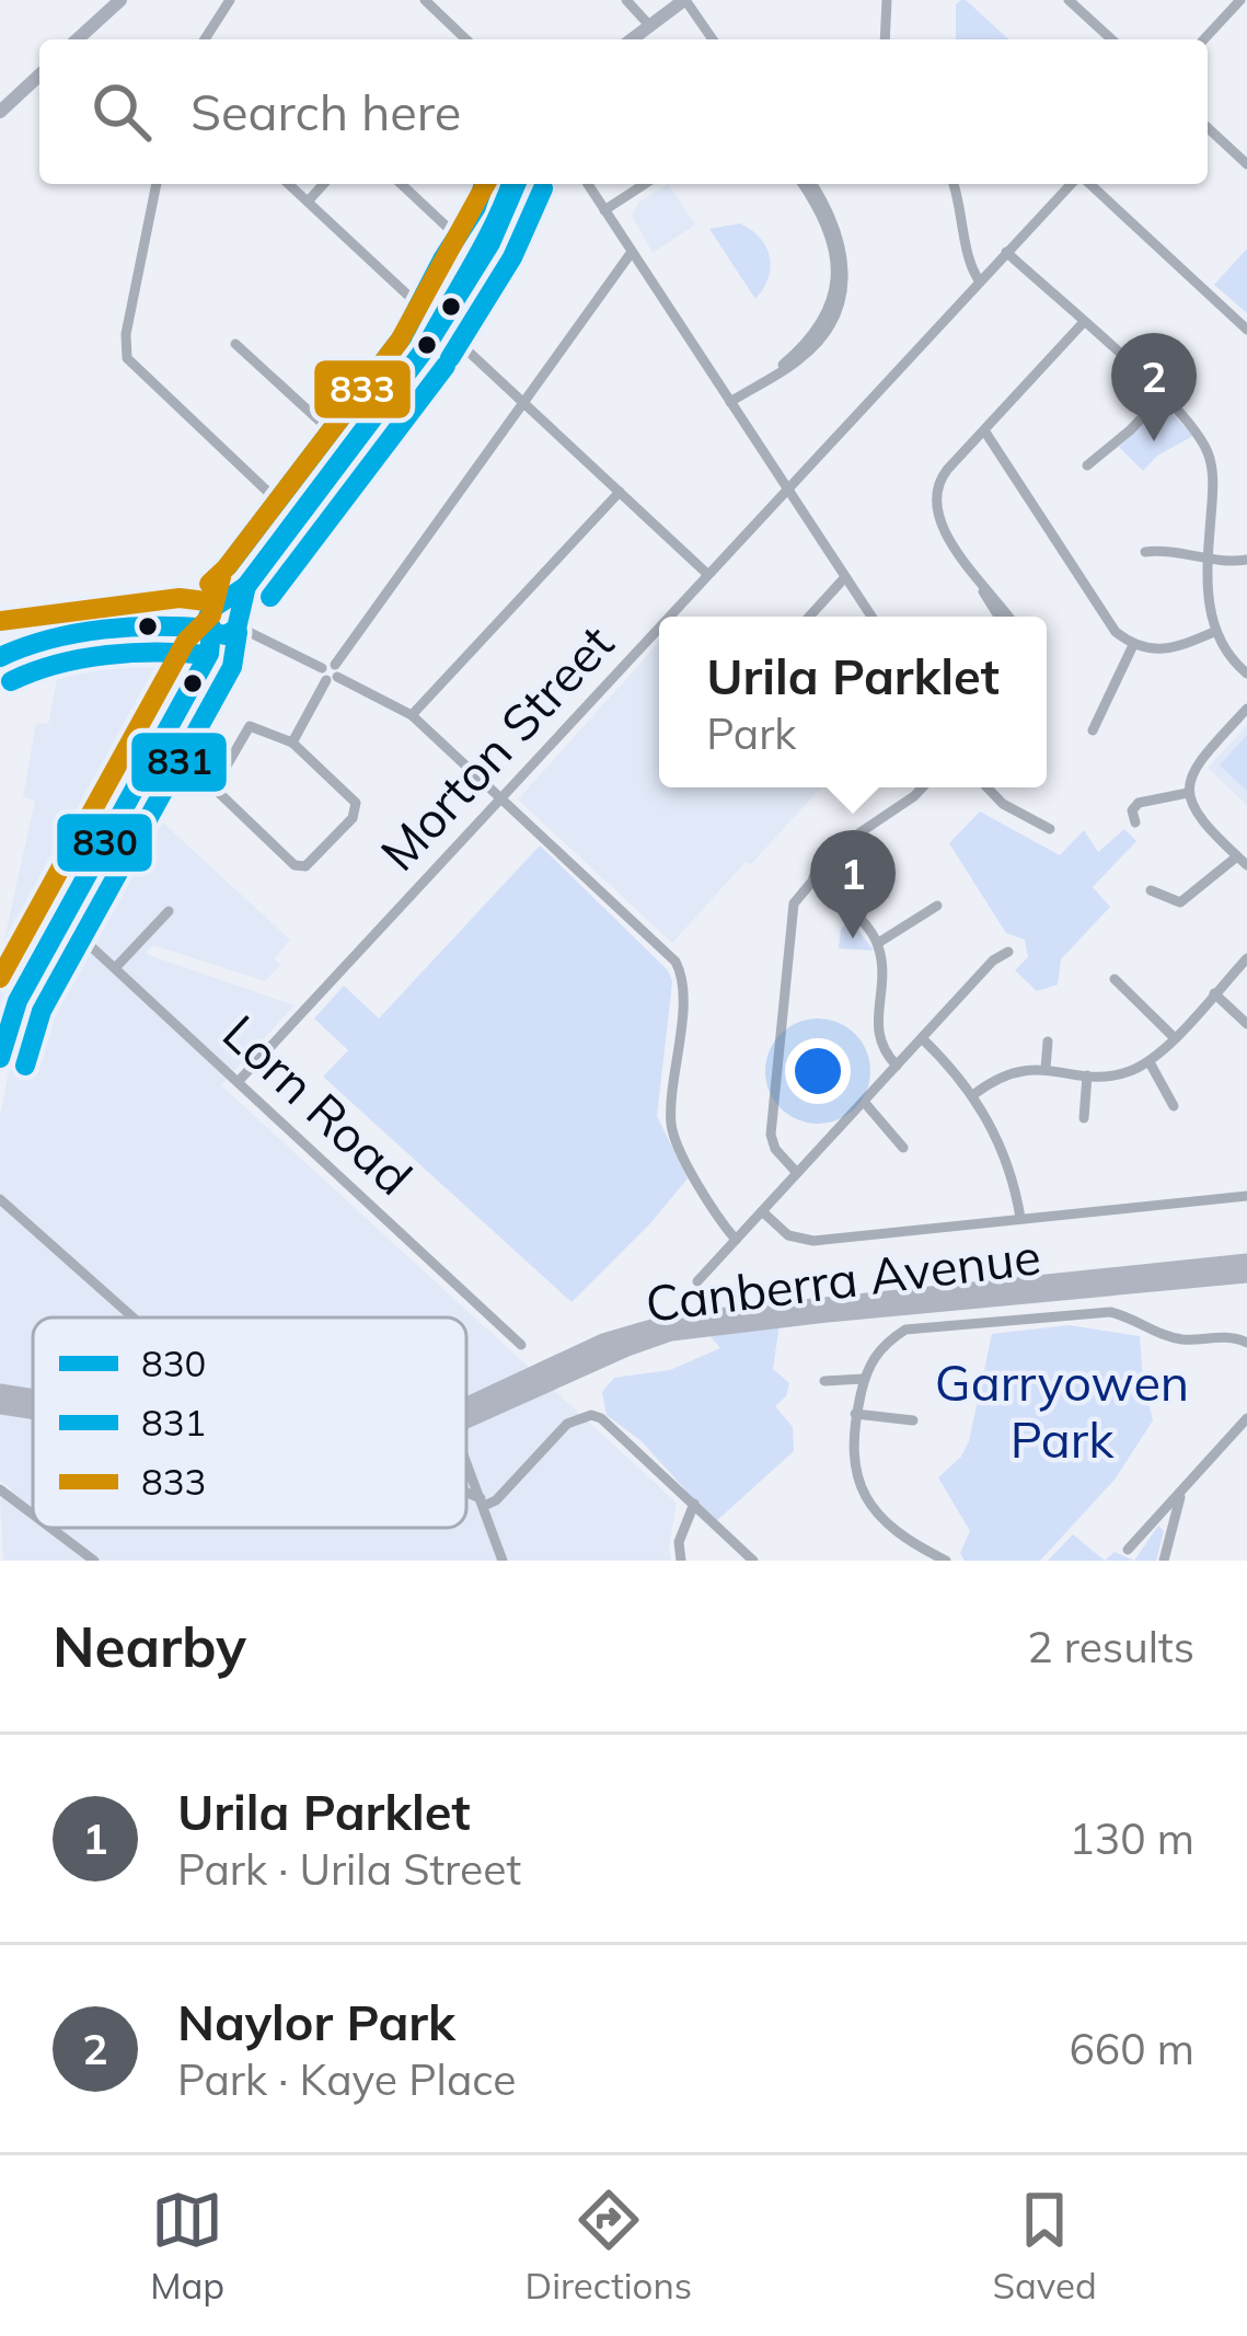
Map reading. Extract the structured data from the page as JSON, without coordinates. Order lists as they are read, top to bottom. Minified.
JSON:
{"streets":{"highway":["Canberra Avenue"],"street":["Morton Street","Lorn Road"]},"crossings":[["Morton Street","Lorn Road"]],"parks":["Garryowen Park"],"lines":["transit line 830","transit line 831","transit line 833"],"legend":["830","831","833"],"page":{"search":"Search here","pins":["2","1"],"popup":["Urila Parklet","Park"],"heading":["Nearby","2 results"],"list":[{"mark":"1","name":"Urila Parklet","note":"Park · Urila Street","value":"130 m"},{"mark":"2","name":"Naylor Park","note":"Park · Kaye Place","value":"660 m"}],"nav":["Map","Directions","Saved"]}}
